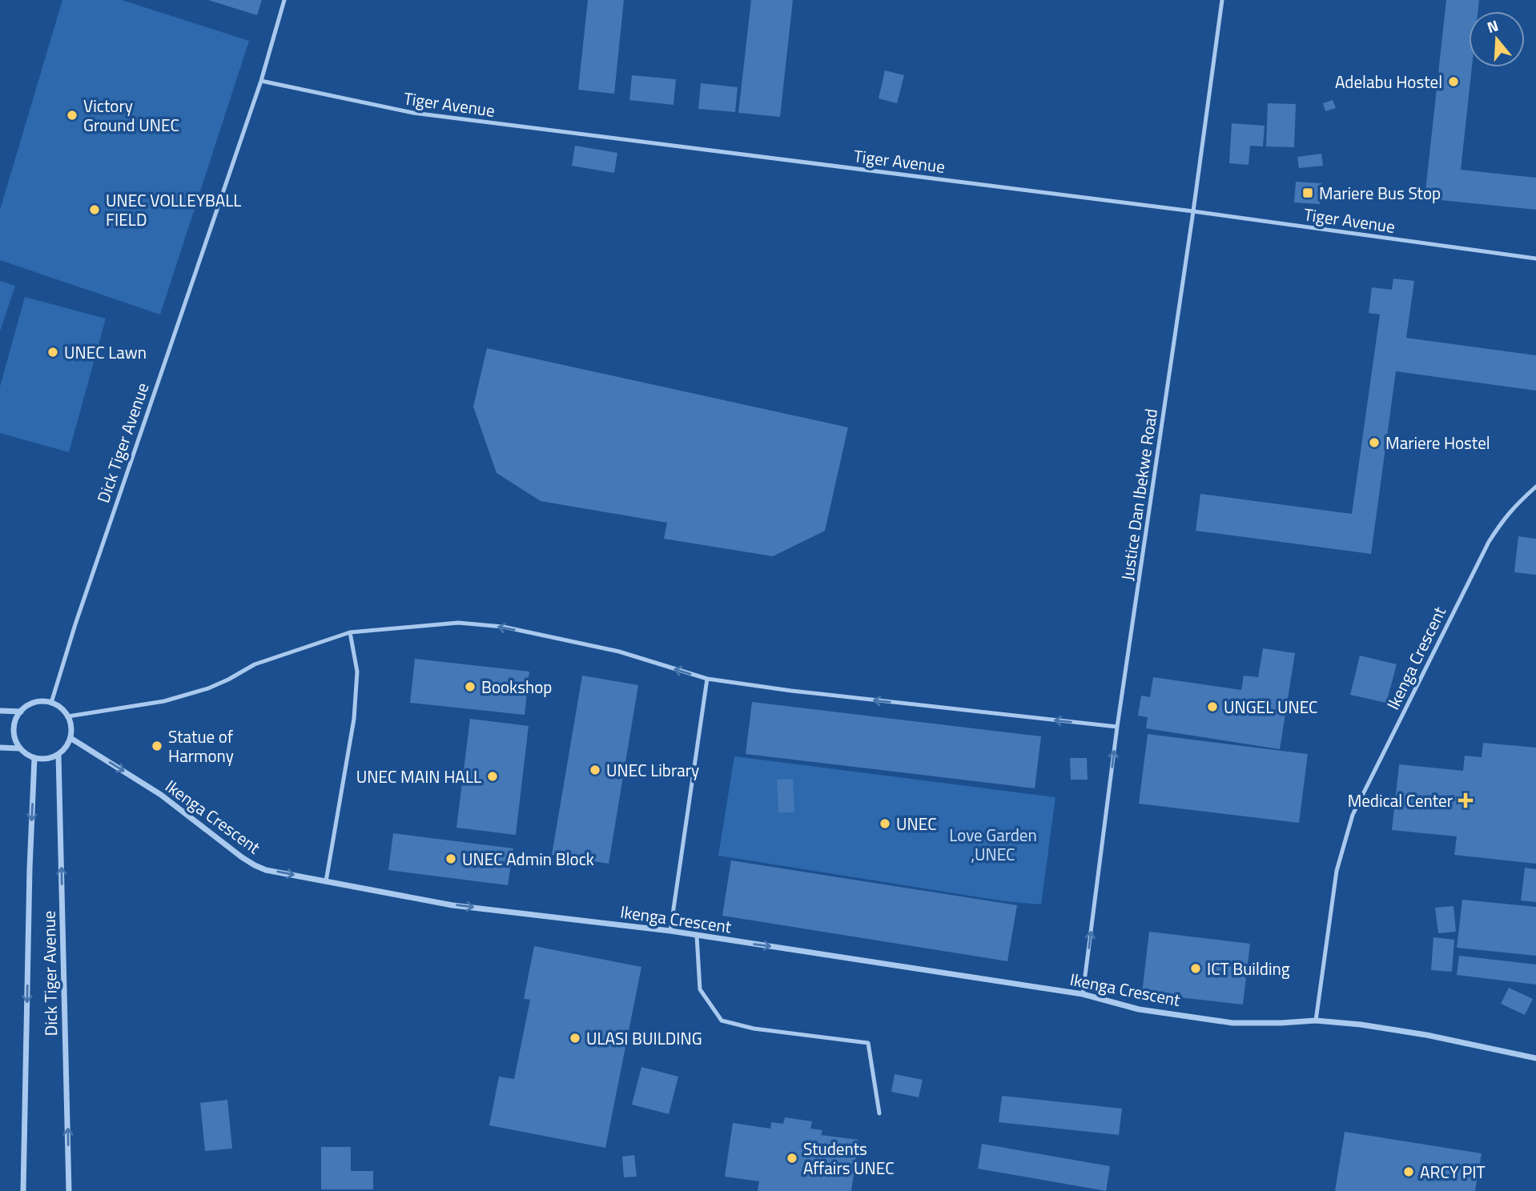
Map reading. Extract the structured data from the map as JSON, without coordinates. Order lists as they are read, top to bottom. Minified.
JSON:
{"streets":{"street":["Dick Tiger Avenue","Ikenga Crescent"],"lane":["Tiger Avenue","Justice Dan Ibekwe Road"]},"crossings":[["Tiger Avenue","Dick Tiger Avenue"],["Tiger Avenue","Justice Dan Ibekwe Road"],["Dick Tiger Avenue","Ikenga Crescent"],["Justice Dan Ibekwe Road","Ikenga Crescent"]],"one_way":["Ikenga Crescent"],"parks":["Love Garden ,UNEC"],"places":{"other":["Adelabu Hostel","Victory Ground UNEC","UNEC VOLLEYBALL FIELD","UNEC Lawn","Mariere Hostel","Bookshop","UNGEL UNEC","Statue of Harmony","UNEC Library","UNEC MAIN HALL","UNEC","UNEC Admin Block","ICT Building","ULASI BUILDING","Students Affairs UNEC","ARCY PIT"],"transit":["Mariere Bus Stop"],"health":["Medical Center"]},"north":"top"}
